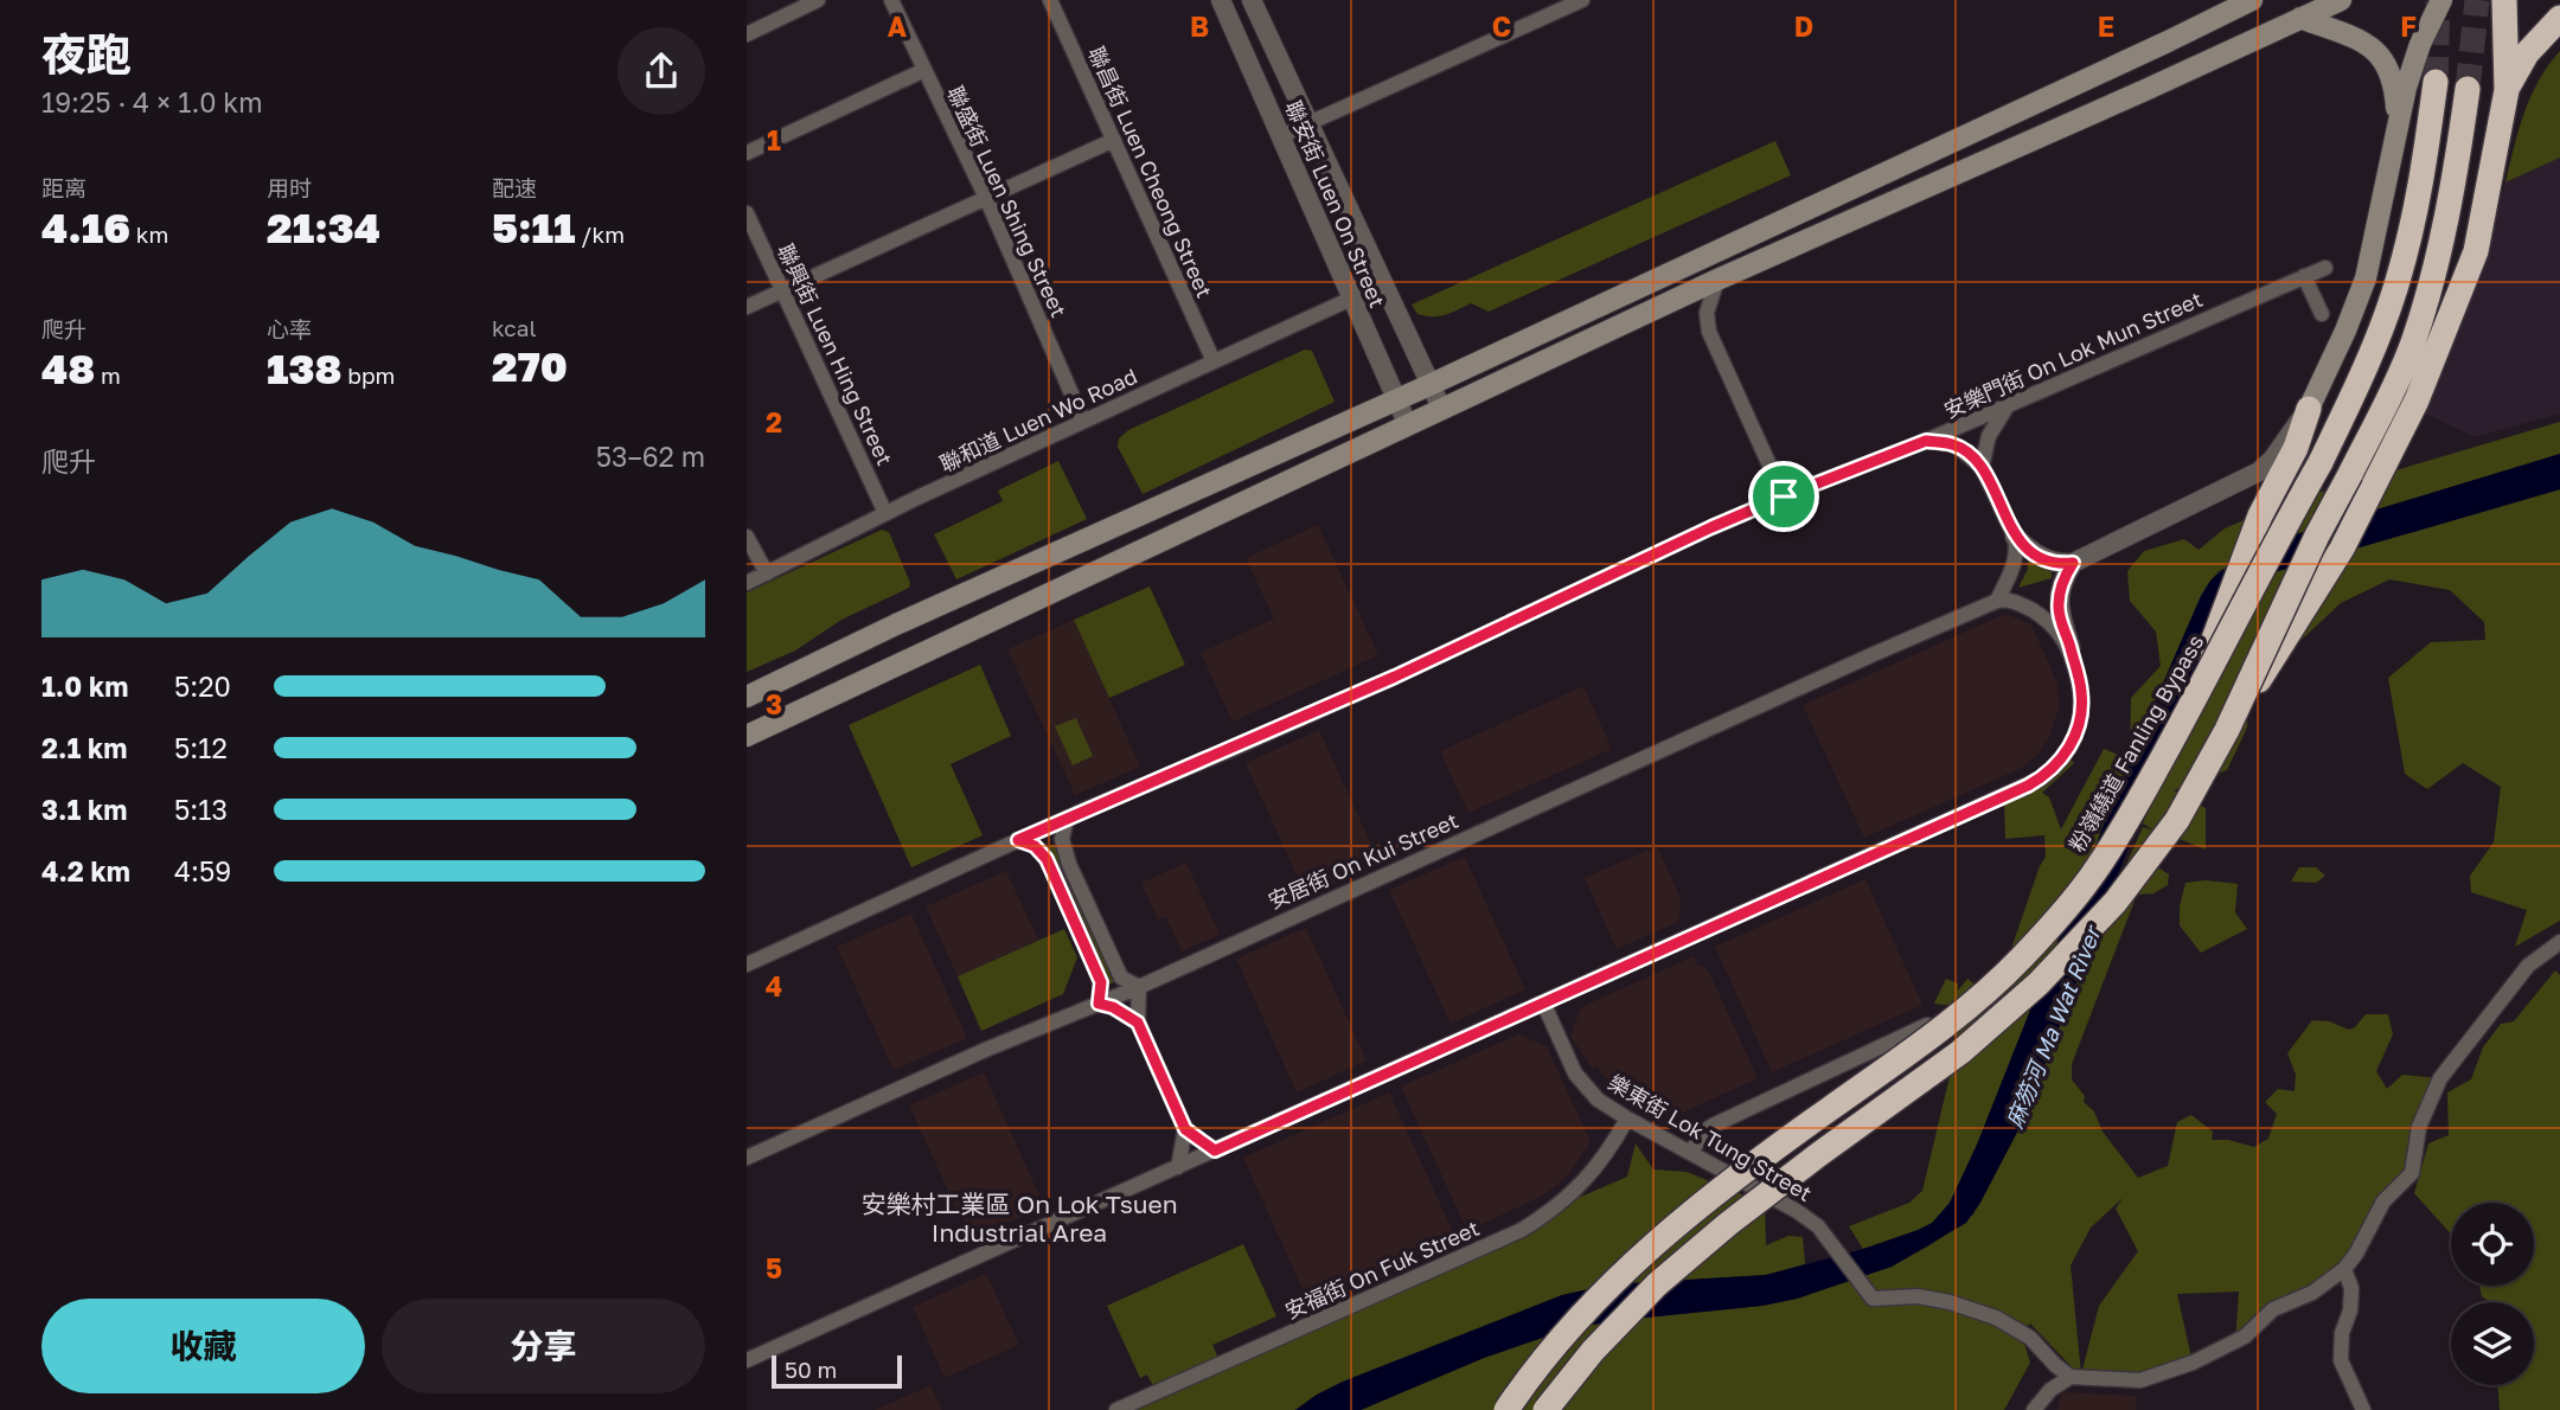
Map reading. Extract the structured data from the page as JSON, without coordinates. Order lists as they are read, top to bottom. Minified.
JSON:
{"streets":{"highway":["粉嶺繞道 Fanling Bypass"],"street":["聯昌街 Luen Cheong Street","聯盛街 Luen Shing Street","聯安街 Luen On Street","聯興街 Luen Hing Street","安樂門街 On Lok Mun Street","聯和道 Luen Wo Road","安居街 On Kui Street","樂東街 Lok Tung Street","安福街 On Fuk Street"]},"crossings":[["聯昌街 Luen Cheong Street","聯和道 Luen Wo Road"],["聯盛街 Luen Shing Street","聯和道 Luen Wo Road"],["聯安街 Luen On Street","聯和道 Luen Wo Road"],["聯興街 Luen Hing Street","聯和道 Luen Wo Road"],["樂東街 Lok Tung Street","安福街 On Fuk Street"]],"districts":["安樂村工業區 On Lok Tsuen Industrial Area"],"water":["麻笏河 Ma Wat River"],"scale_bar":"50 m","page":{"heading":["夜跑","19:25 · 4 × 1.0 km"],"stats":[["距离","4.16 km"],["用时","21:34"],["配速","5:11 /km"],["爬升","48 m"],["心率","138 bpm"],["kcal","270"]],"chart":["爬升","53–62 m"],"list":[{"name":"1.0 km","note":"5:20"},{"name":"2.1 km","note":"5:12"},{"name":"3.1 km","note":"5:13"},{"name":"4.2 km","note":"4:59"}],"buttons":["收藏","分享"],"scale":"50 m"},"grid":{"columns":["A","B","C","D","E","F"],"rows":["1","2","3","4","5"]}}
